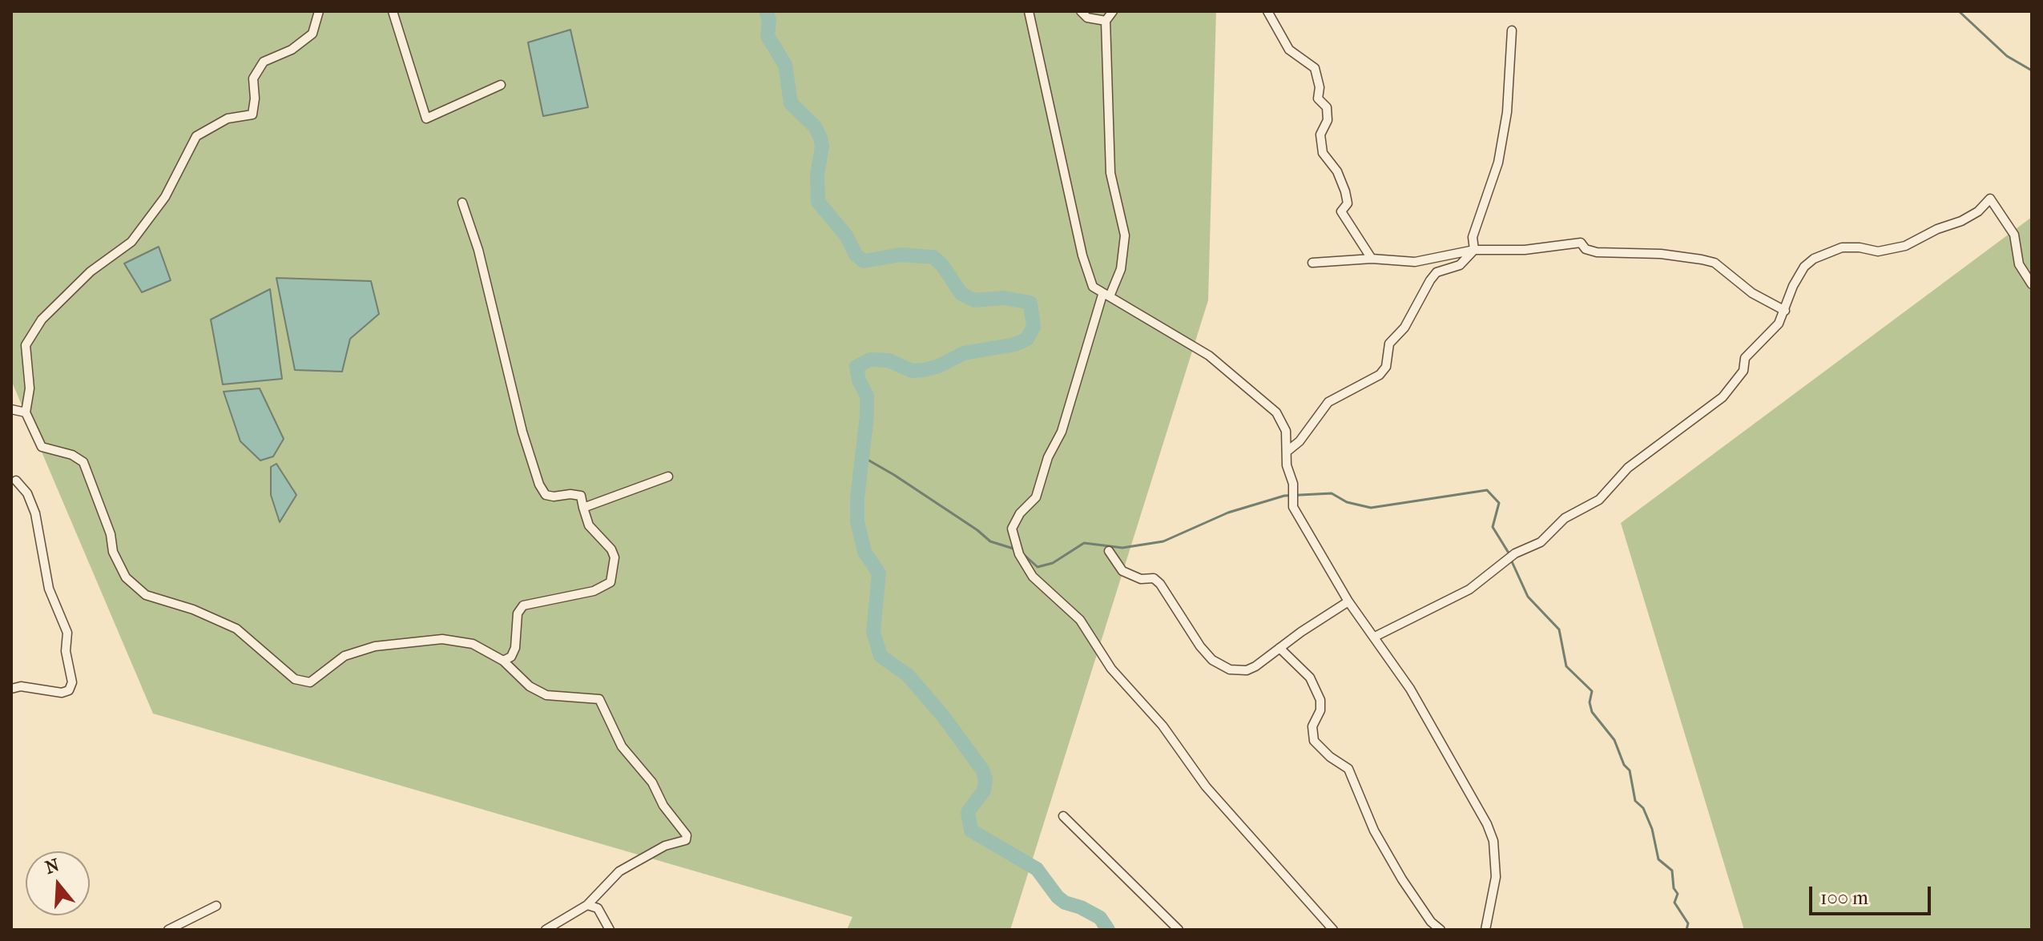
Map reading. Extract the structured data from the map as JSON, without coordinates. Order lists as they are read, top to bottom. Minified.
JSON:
{"scale_bar":"100 m","north":"top"}
